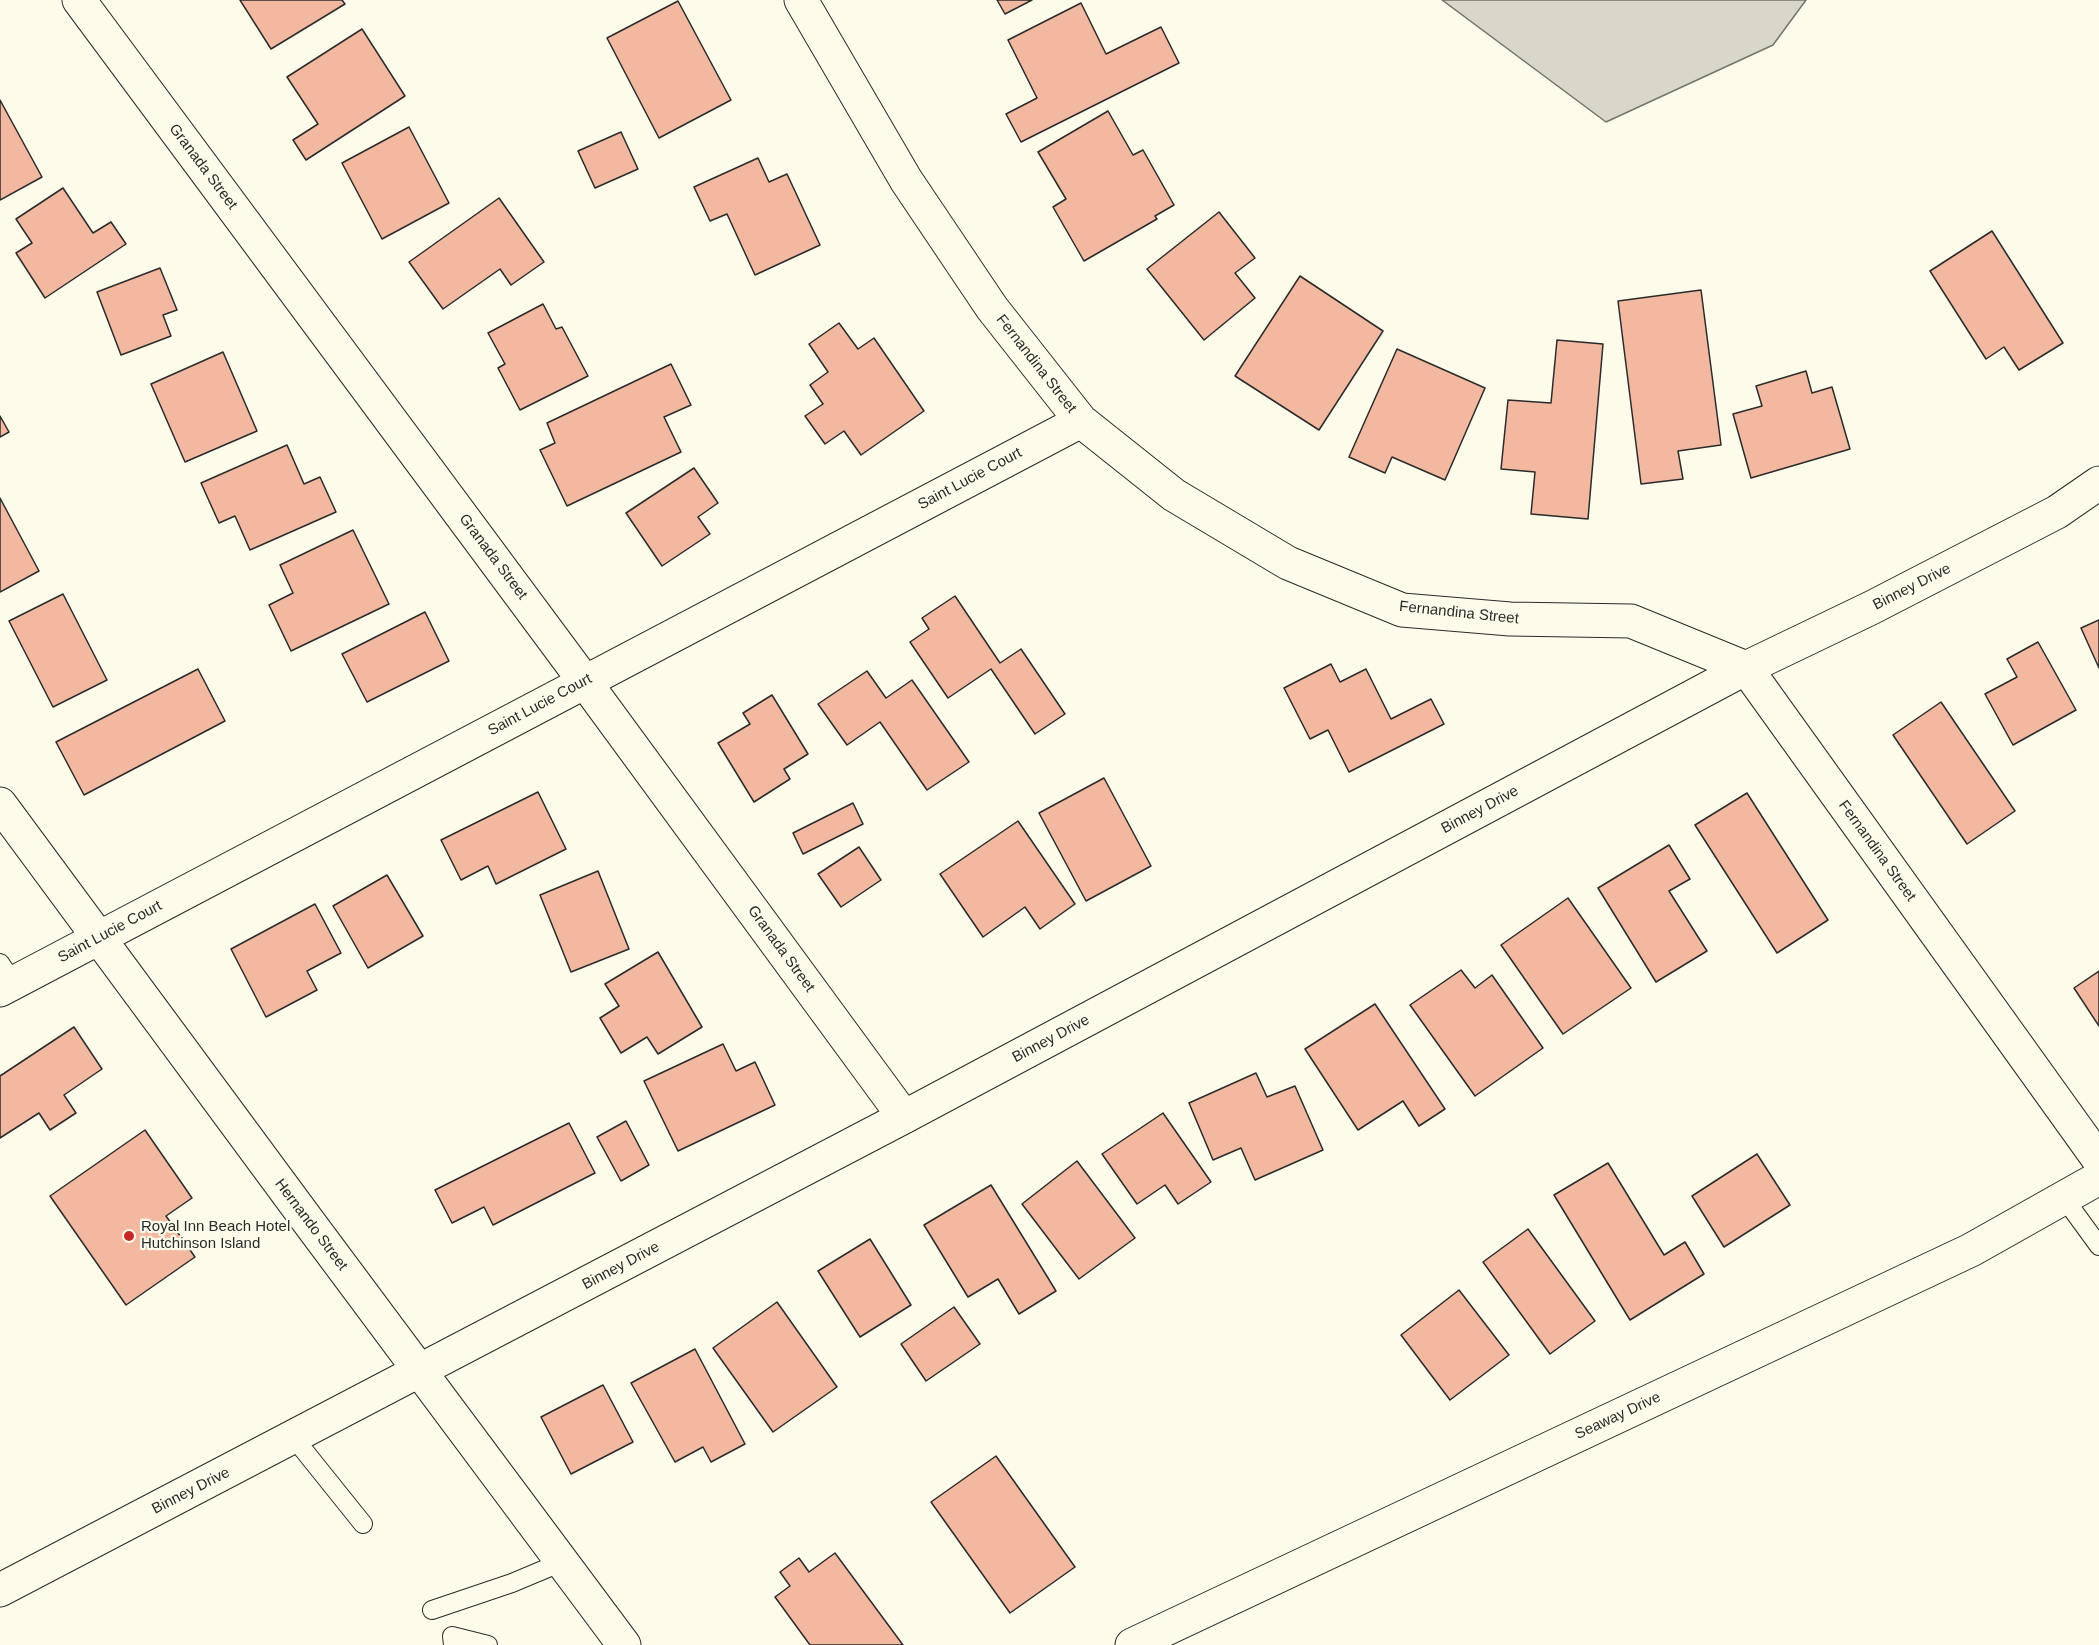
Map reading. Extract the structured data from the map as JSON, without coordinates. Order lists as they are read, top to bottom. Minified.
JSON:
{"streets":{"street":["Granada Street","Fernandina Street","Saint Lucie Court","Binney Drive","Hernando Street","Seaway Drive"]},"crossings":[["Granada Street","Saint Lucie Court"],["Granada Street","Binney Drive"],["Fernandina Street","Saint Lucie Court"],["Fernandina Street","Binney Drive"],["Saint Lucie Court","Hernando Street"],["Binney Drive","Hernando Street"]],"places":["Royal Inn Beach Hotel Hutchinson Island"]}
